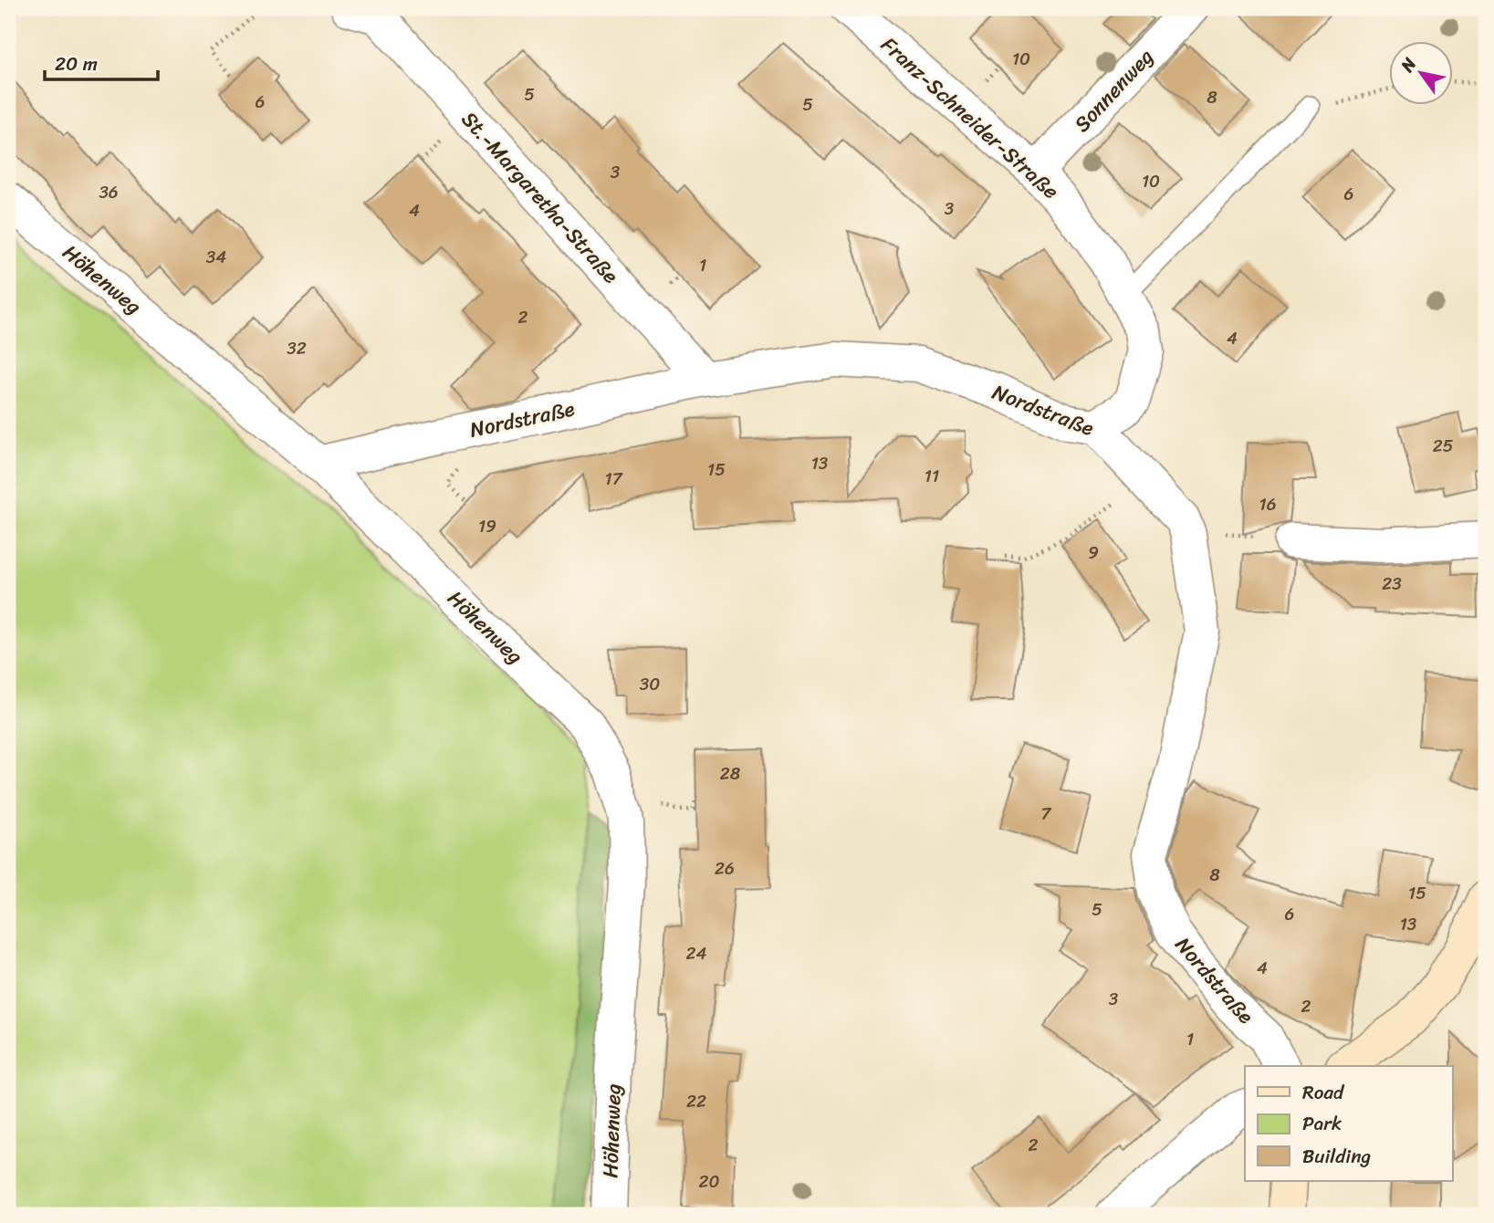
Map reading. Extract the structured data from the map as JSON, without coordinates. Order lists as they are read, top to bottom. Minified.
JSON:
{"streets":{"street":["Sonnenweg","Franz-Schneider-Straße","St.-Margaretha-Straße","Höhenweg","Nordstraße"]},"crossings":[["Sonnenweg","Franz-Schneider-Straße"],["Franz-Schneider-Straße","Nordstraße"],["St.-Margaretha-Straße","Nordstraße"],["Höhenweg","Nordstraße"]],"house_numbers":["10","5","8","6","5","3","10","36","6","3","4","34","1","2","4","32","25","13","15","11","17","16","19","9","23","30","28","7","26","8","15","5","6","13","24","4","3","2","1","22","2","20"],"legend":["Road","Park","Building"],"scale_bar":"20 m","north":"top left"}
